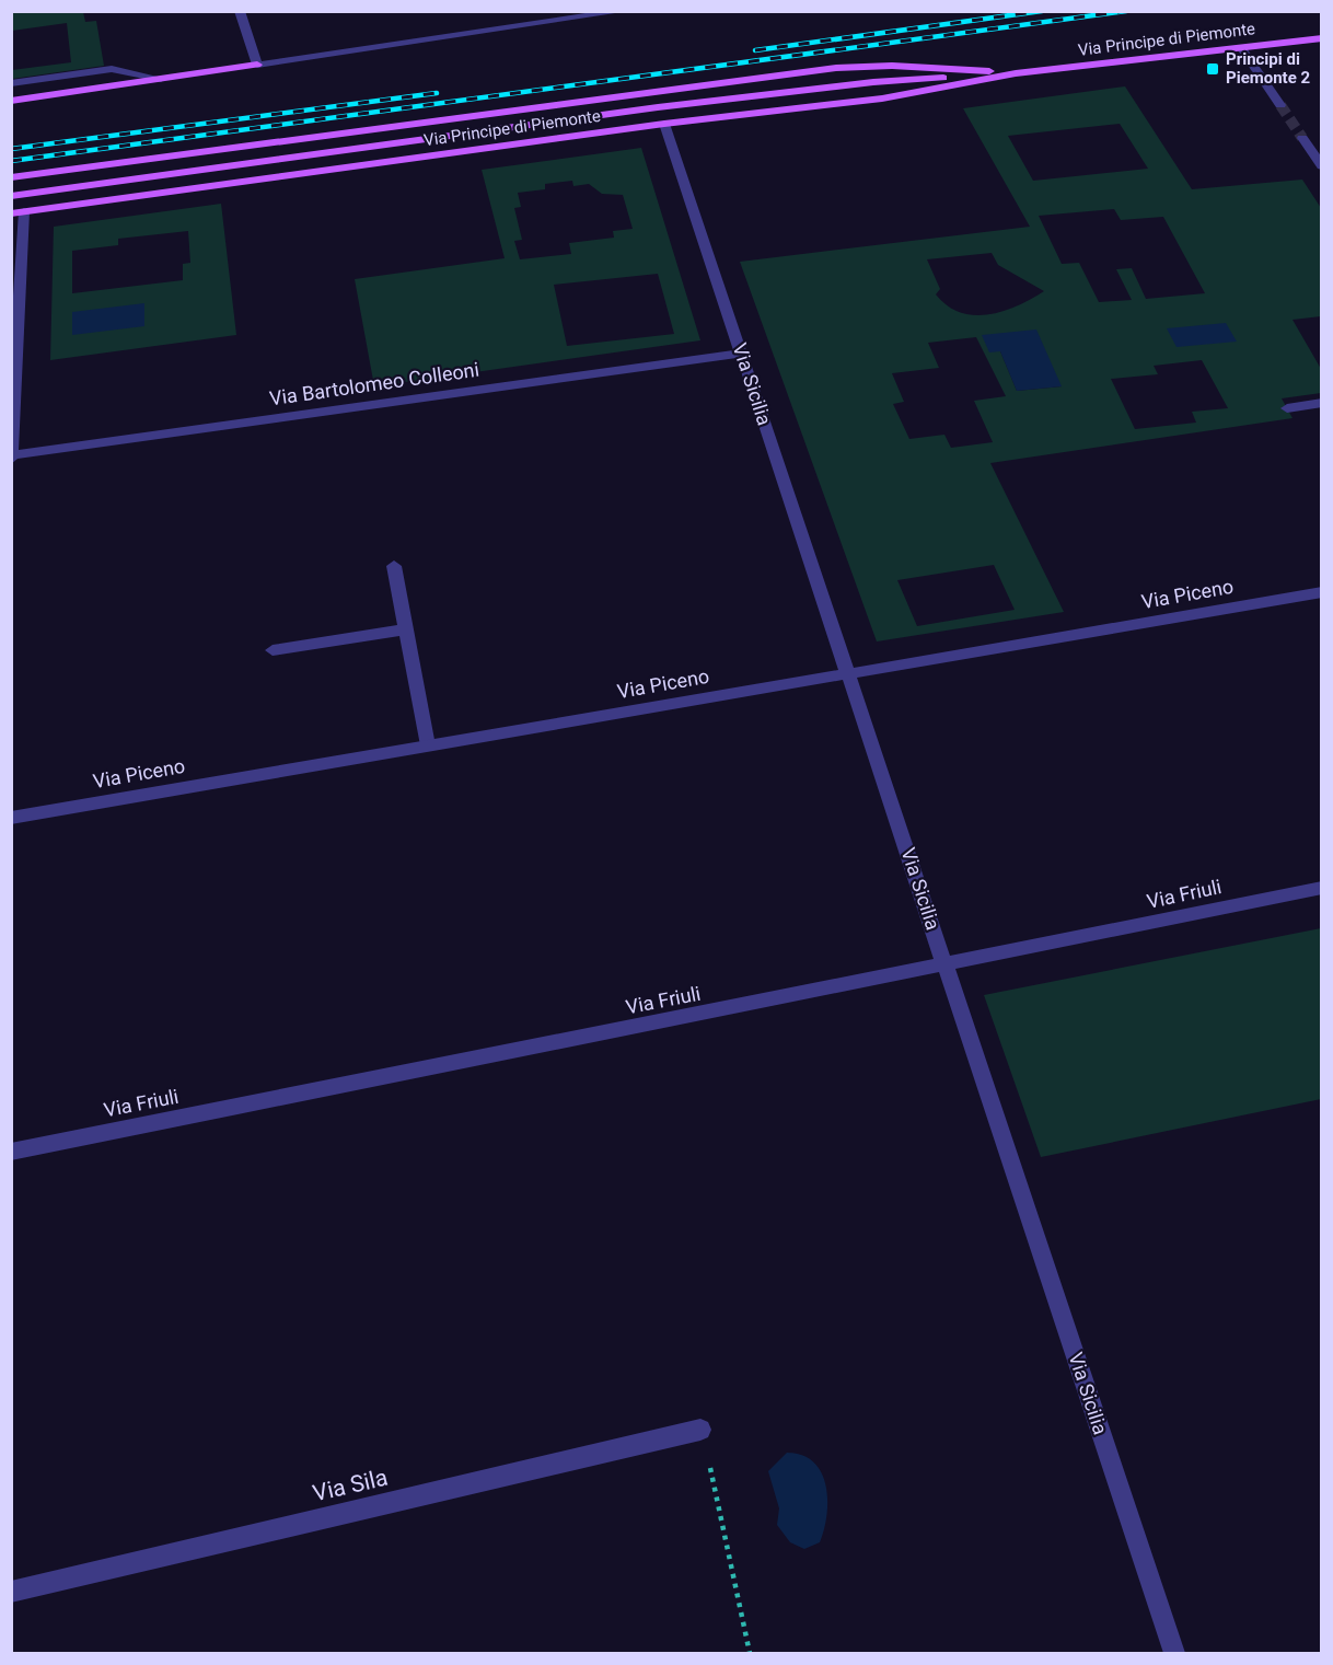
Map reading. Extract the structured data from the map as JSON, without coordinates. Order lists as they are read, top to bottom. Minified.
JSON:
{"streets":{"main road":["Via Principe di Piemonte"],"street":["Via Bartolomeo Colleoni","Via Sicilia","Via Piceno","Via Friuli","Via Sila"]},"crossings":[["Via Principe di Piemonte","Via Sicilia"],["Via Bartolomeo Colleoni","Via Sicilia"],["Via Sicilia","Via Piceno"],["Via Sicilia","Via Friuli"]],"places":{"transit":["Principi di Piemonte 2"]}}
